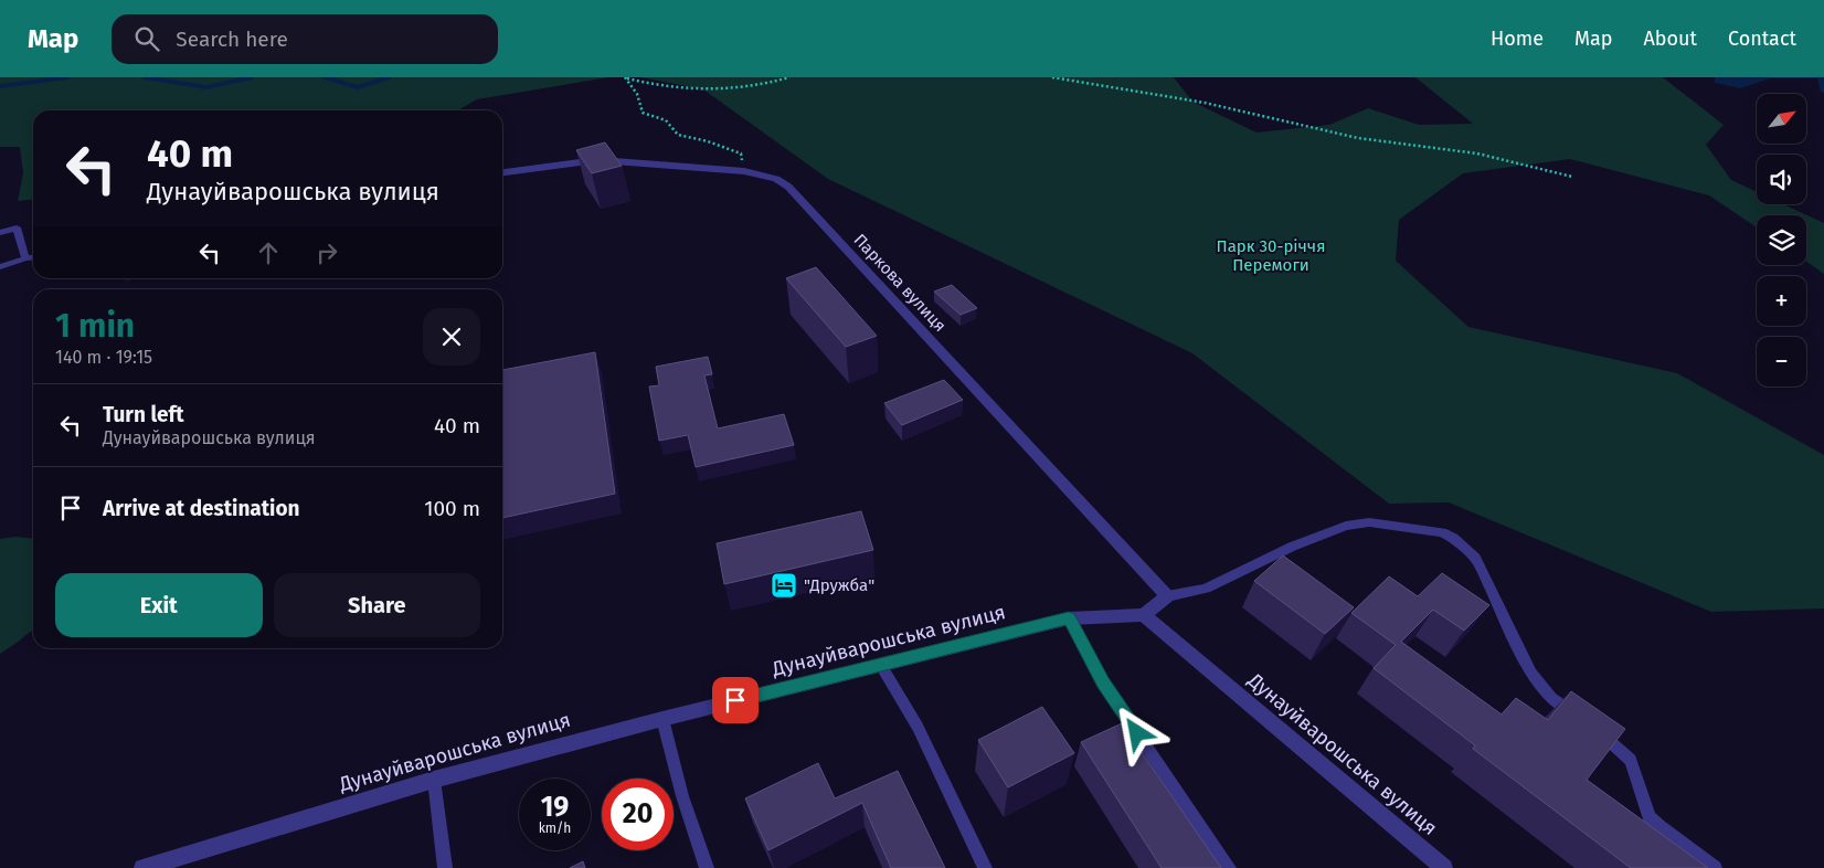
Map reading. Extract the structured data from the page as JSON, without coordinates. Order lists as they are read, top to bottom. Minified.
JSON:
{"streets":{"street":["Паркова вулиця","Дунауйварошська вулиця"]},"parks":["Парк 30-річчя Перемоги"],"places":{"hotel":["\"Дружба\""]},"north":"top right","page":{"header":"Map","search":"Search here","nav":["Home","Map","About","Contact"],"map_buttons":["+","−"],"turn":["40 m","Дунауйварошська вулиця"],"heading":["1 min","140 m · 19:15"],"list":[{"name":"Turn left","note":"Дунауйварошська вулиця","value":"40 m"},{"name":"Arrive at destination","value":"100 m"}],"buttons":["Exit","Share"],"speed":"19 km/h","limit":"20"}}
